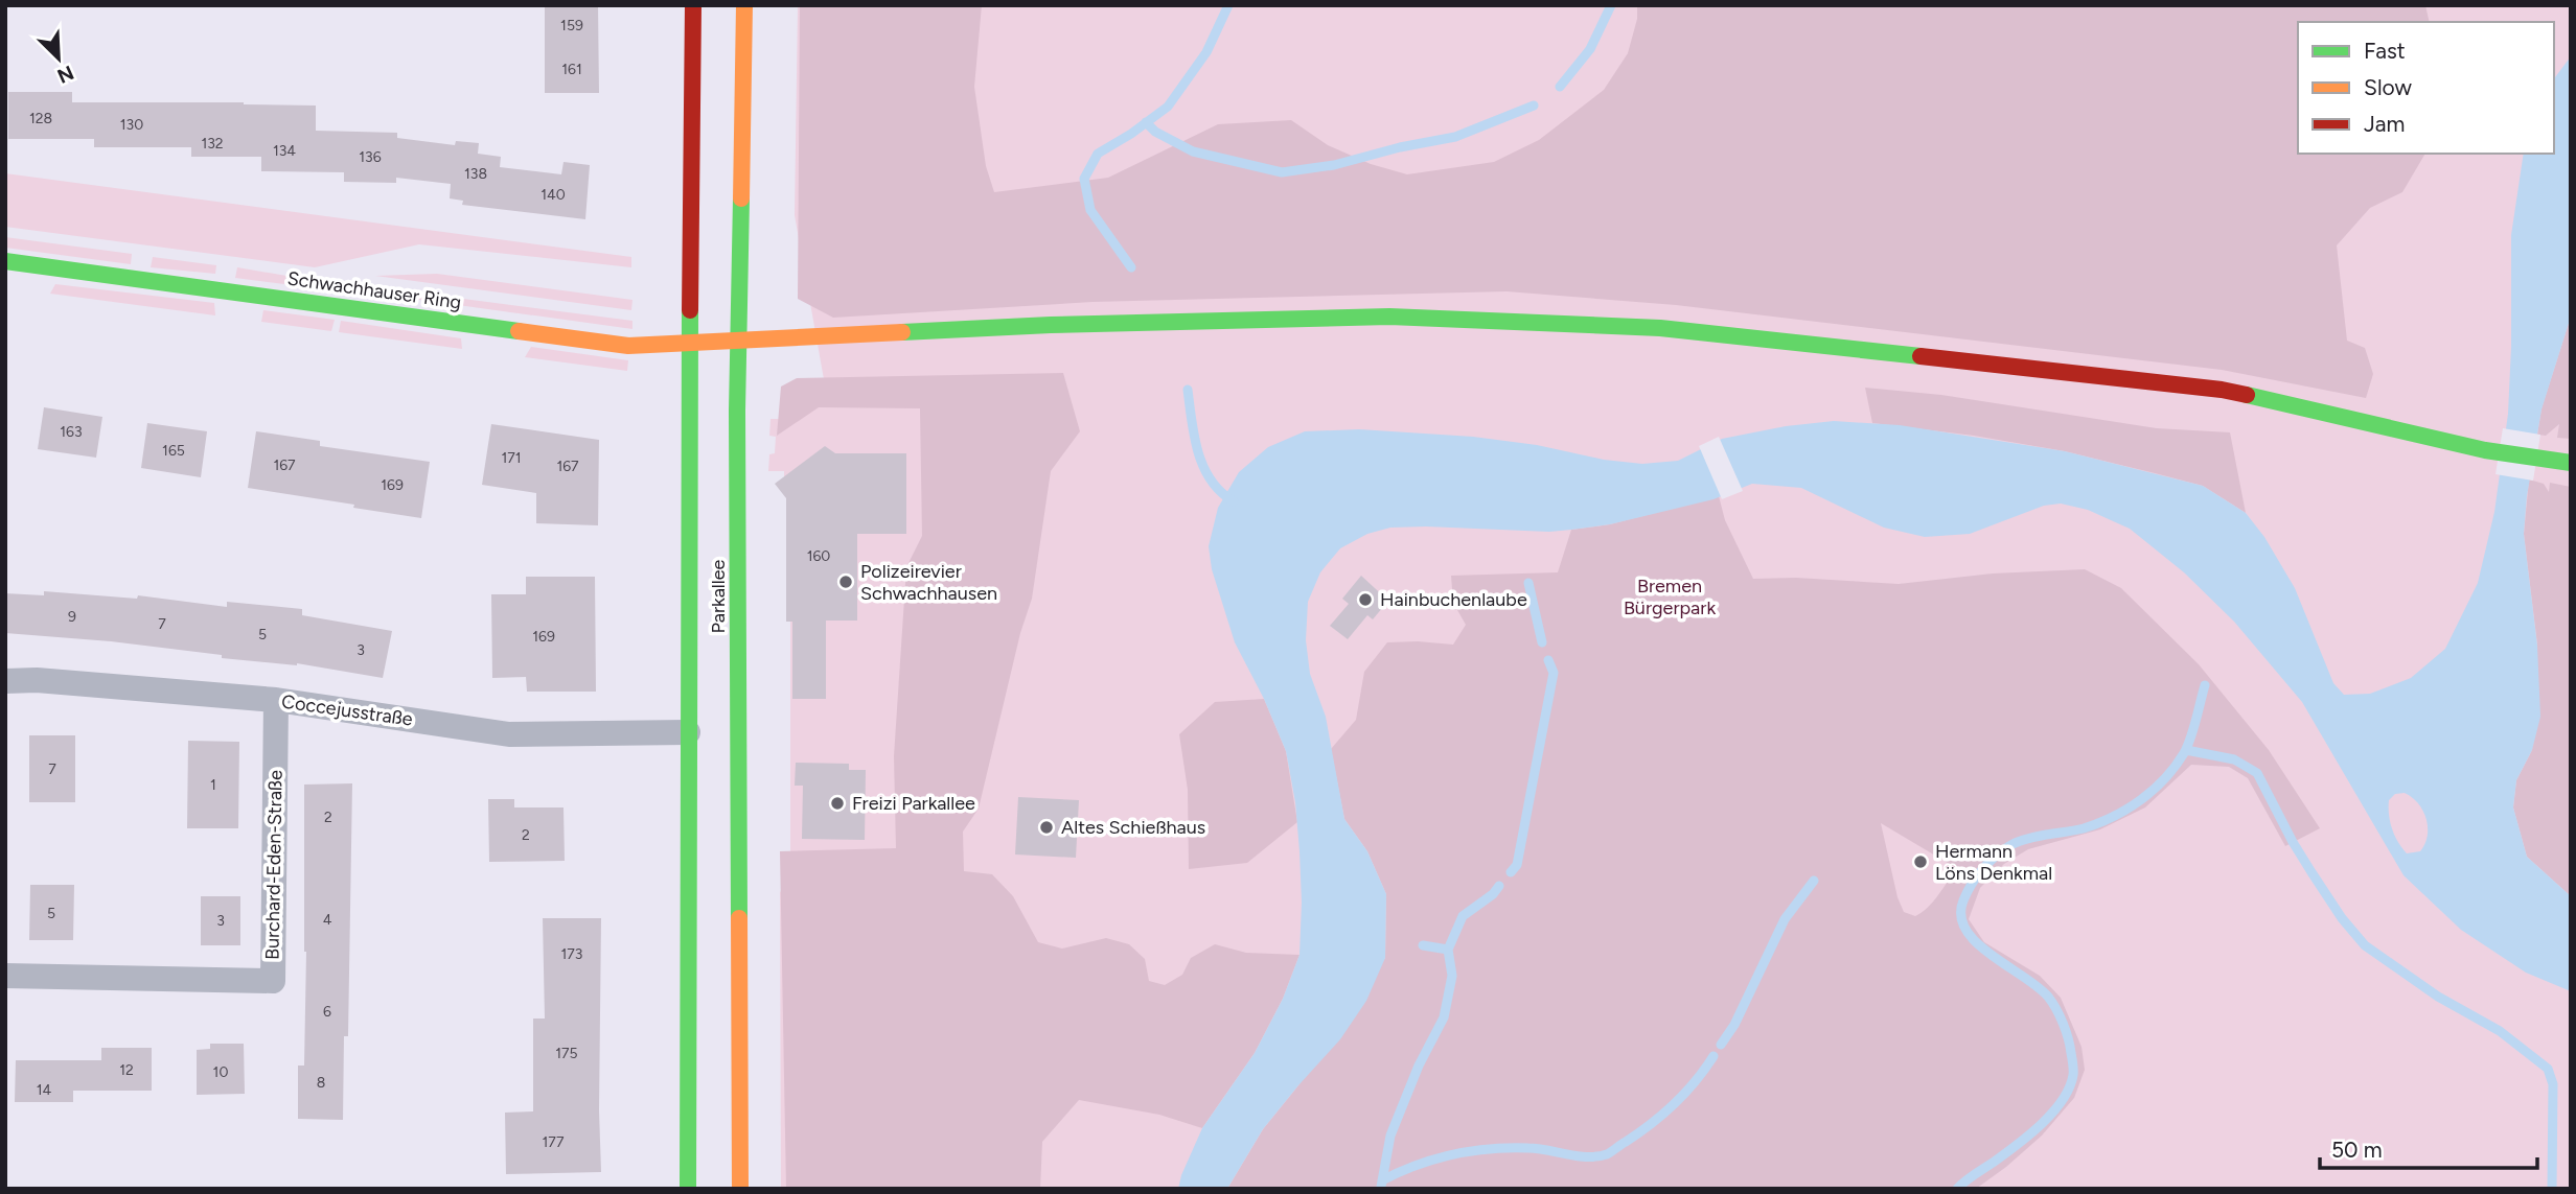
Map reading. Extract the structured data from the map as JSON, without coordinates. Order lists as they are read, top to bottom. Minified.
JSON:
{"streets":{"main road":["Schwachhauser Ring","Parkallee"],"street":["Coccejusstraße","Burchard-Eden-Straße"]},"crossings":[["Schwachhauser Ring","Parkallee"],["Parkallee","Coccejusstraße"],["Coccejusstraße","Burchard-Eden-Straße"]],"parks":["Bremen Bürgerpark"],"places":["Polizeirevier Schwachhausen","Hainbuchenlaube","Freizi Parkallee","Altes Schießhaus","Hermann Löns Denkmal"],"house_numbers":["159","161","128","130","132","134","136","138","140","163","165","171","167","167","169","160","9","7","5","169","3","7","1","2","2","5","4","3","173","6","175","12","10","8","14","177"],"legend":["Fast","Slow","Jam"],"scale_bar":"50 m","north":"bottom right"}
